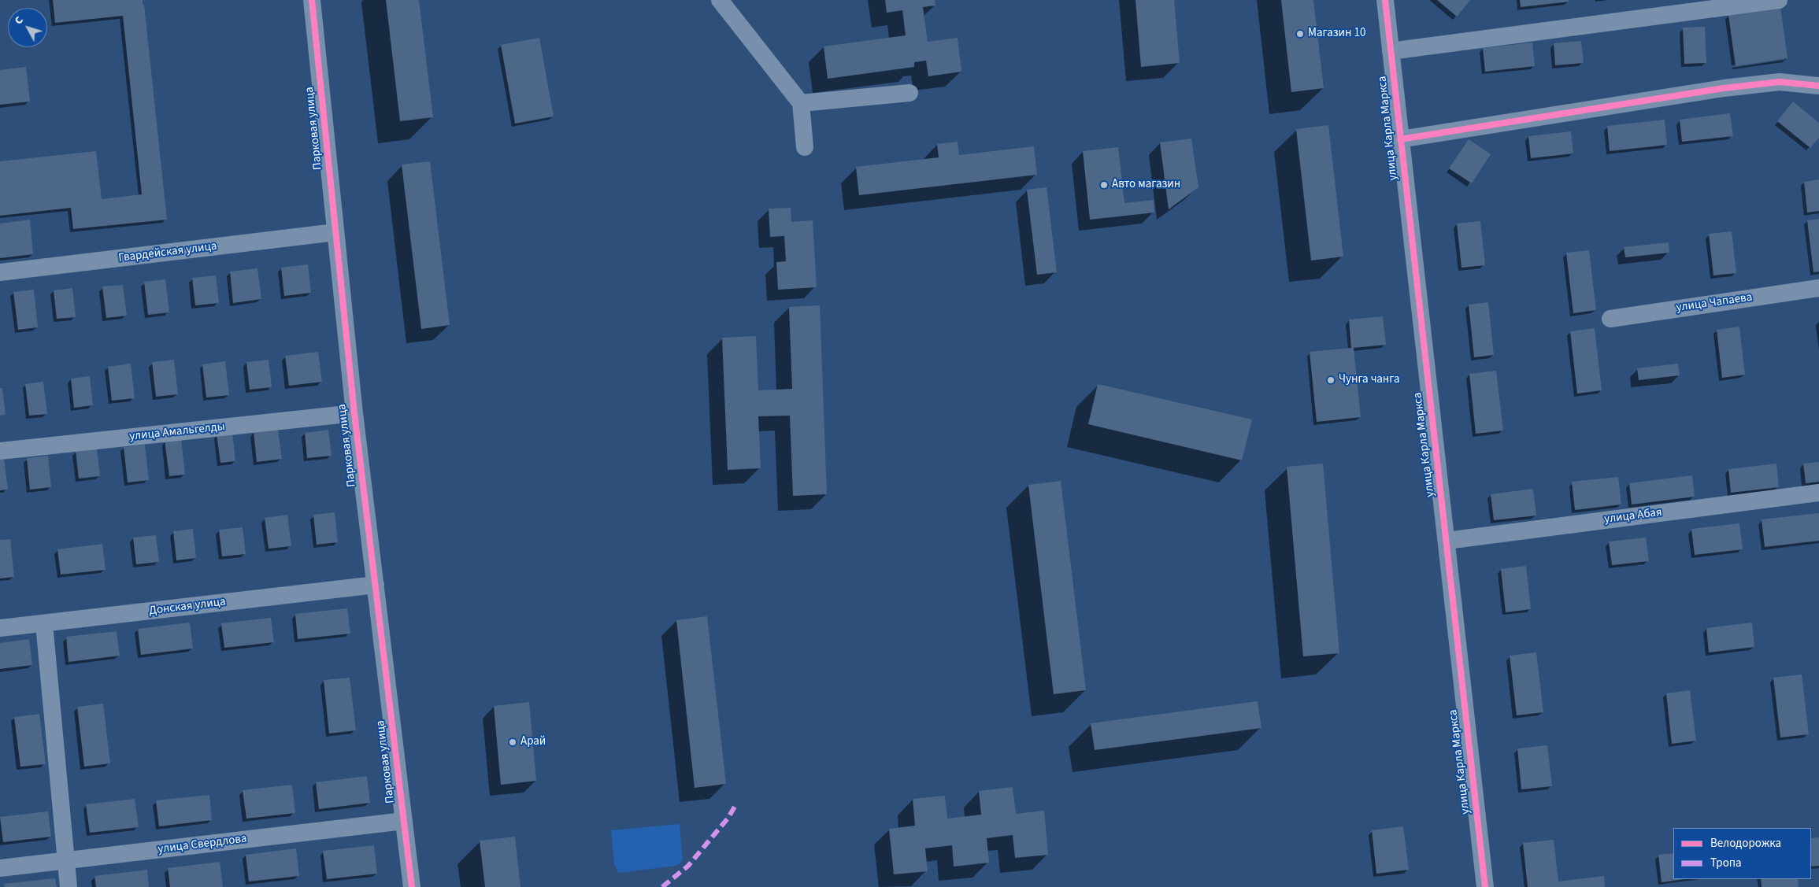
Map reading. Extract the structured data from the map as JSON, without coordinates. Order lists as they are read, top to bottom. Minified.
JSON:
{"streets":{"street":["Парковая улица","улица Карла Маркса","Гвардейская улица","улица Чапаева","улица Амальгелды","улица Абая","Донская улица","улица Свердлова"]},"crossings":[["Парковая улица","Гвардейская улица"],["Парковая улица","улица Амальгелды"],["Парковая улица","Донская улица"],["Парковая улица","улица Свердлова"],["улица Карла Маркса","улица Абая"]],"places":["Магазин 10","Авто магазин","Чунга чанга","Арай"],"legend":["Велодорожка","Тропа"],"north":"top left"}
